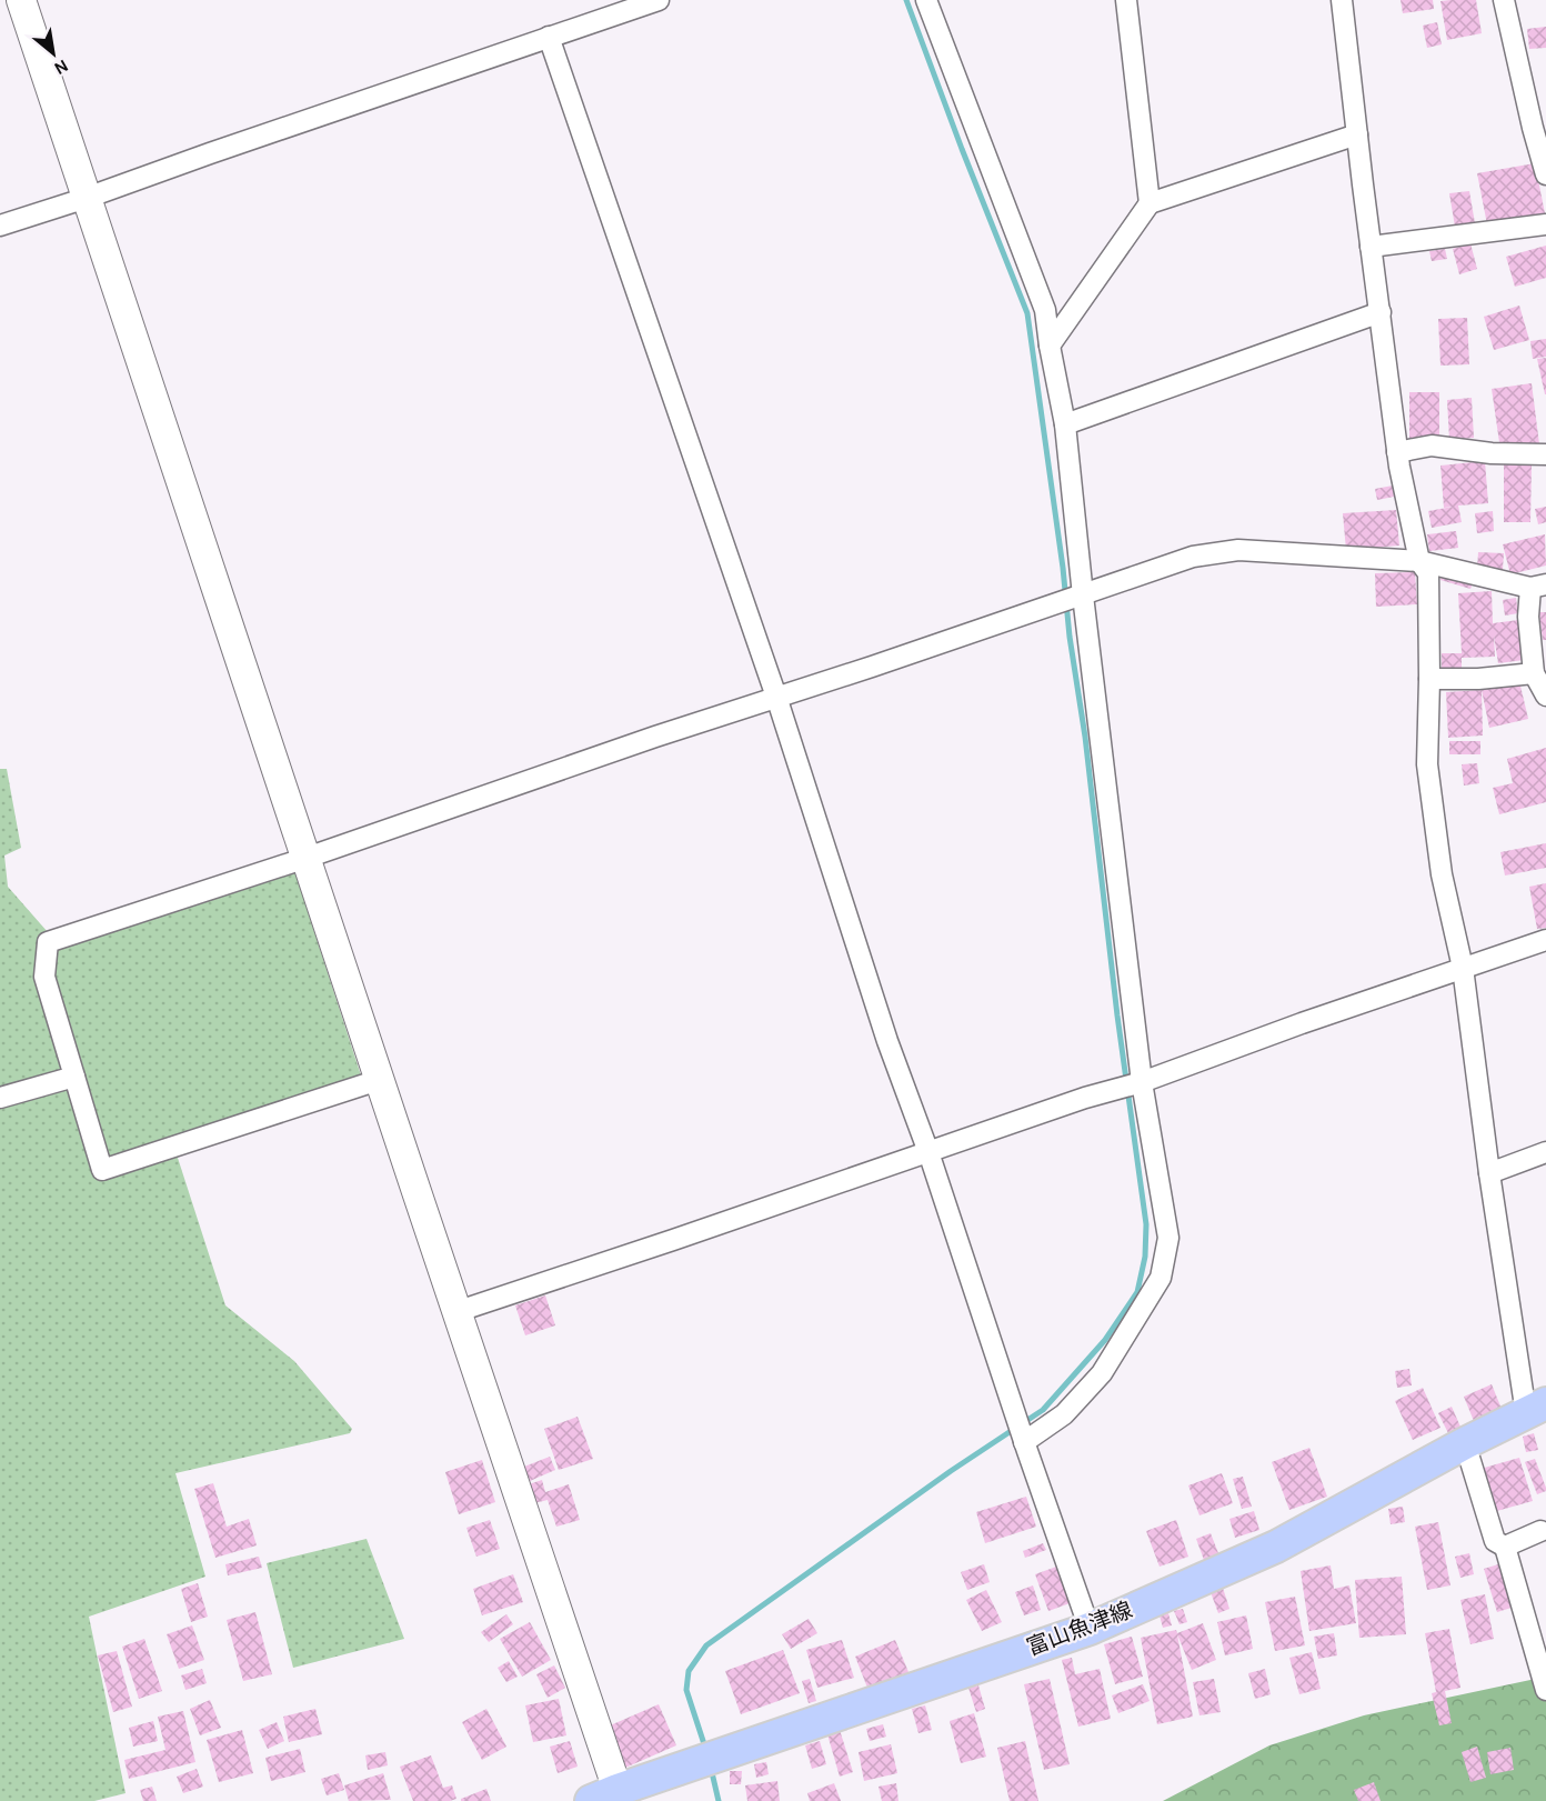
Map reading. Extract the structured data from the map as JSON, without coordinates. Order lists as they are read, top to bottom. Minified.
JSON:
{"streets":{"main road":["富山魚津線"]},"north":"bottom right"}
